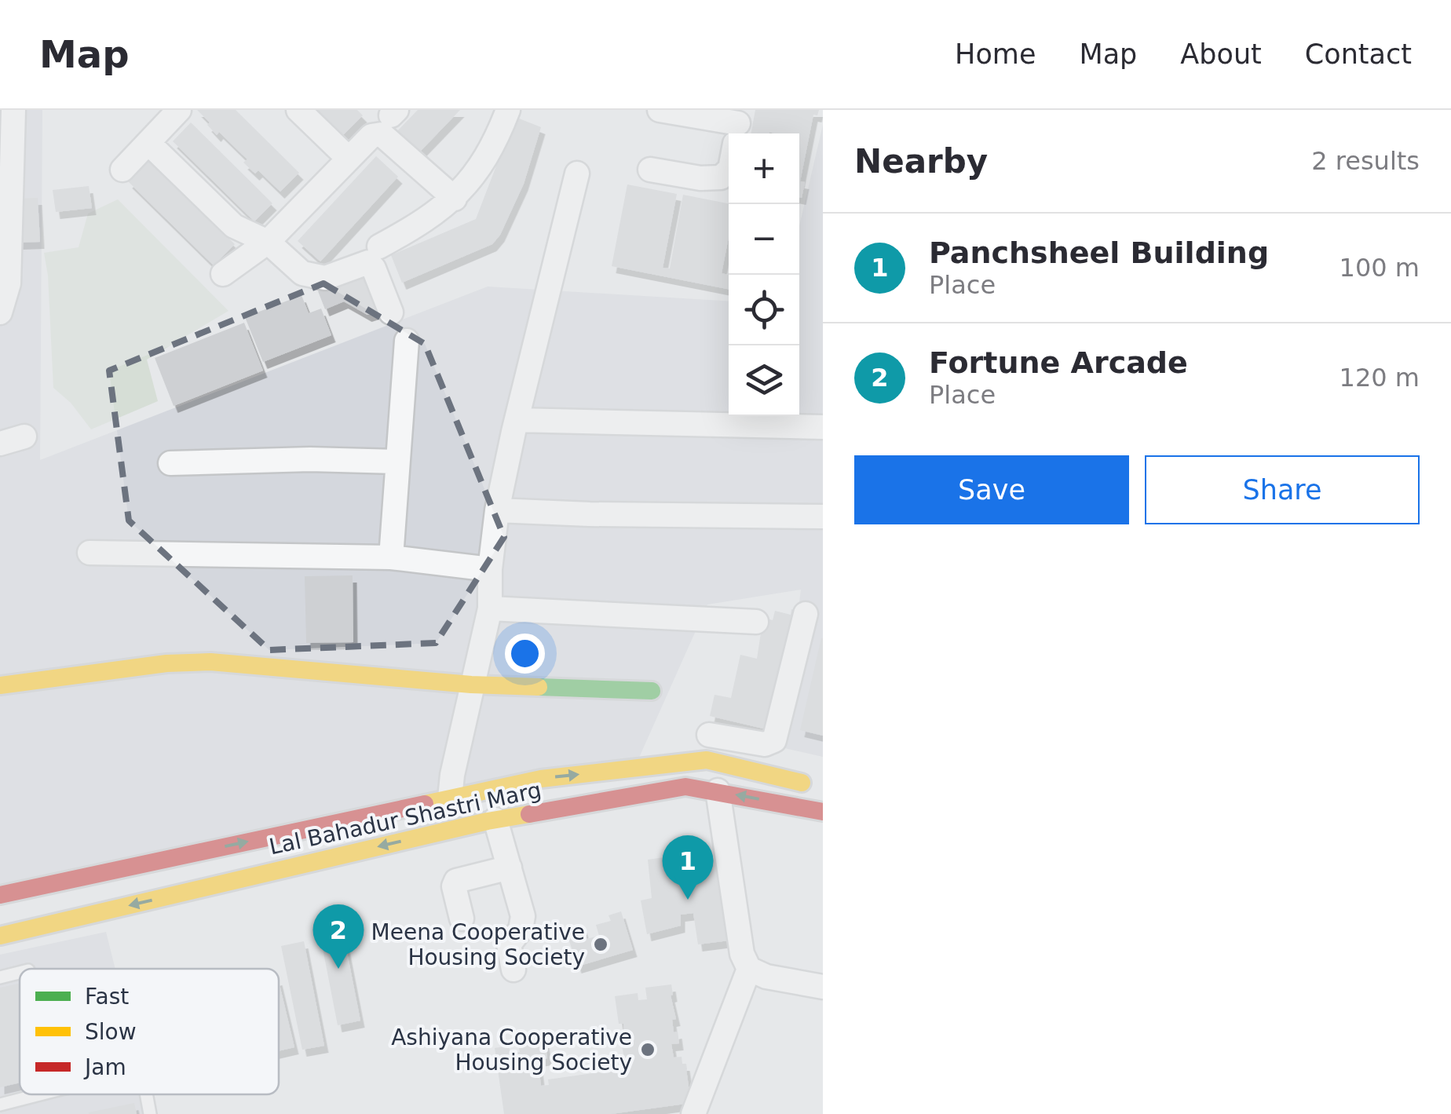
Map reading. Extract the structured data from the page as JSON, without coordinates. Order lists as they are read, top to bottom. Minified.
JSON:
{"streets":{"main road":["Lal Bahadur Shastri Marg"]},"places":["Meena Cooperative Housing Society","Ashiyana Cooperative Housing Society"],"legend":["Fast","Slow","Jam"],"page":{"header":"Map","nav":["Home","Map","About","Contact"],"heading":["Nearby","2 results"],"map_buttons":["+","−"],"list":[{"mark":"1","name":"Panchsheel Building","note":"Place","value":"100 m"},{"mark":"2","name":"Fortune Arcade","note":"Place","value":"120 m"}],"buttons":["Save","Share"],"pins":["1","2"]}}
